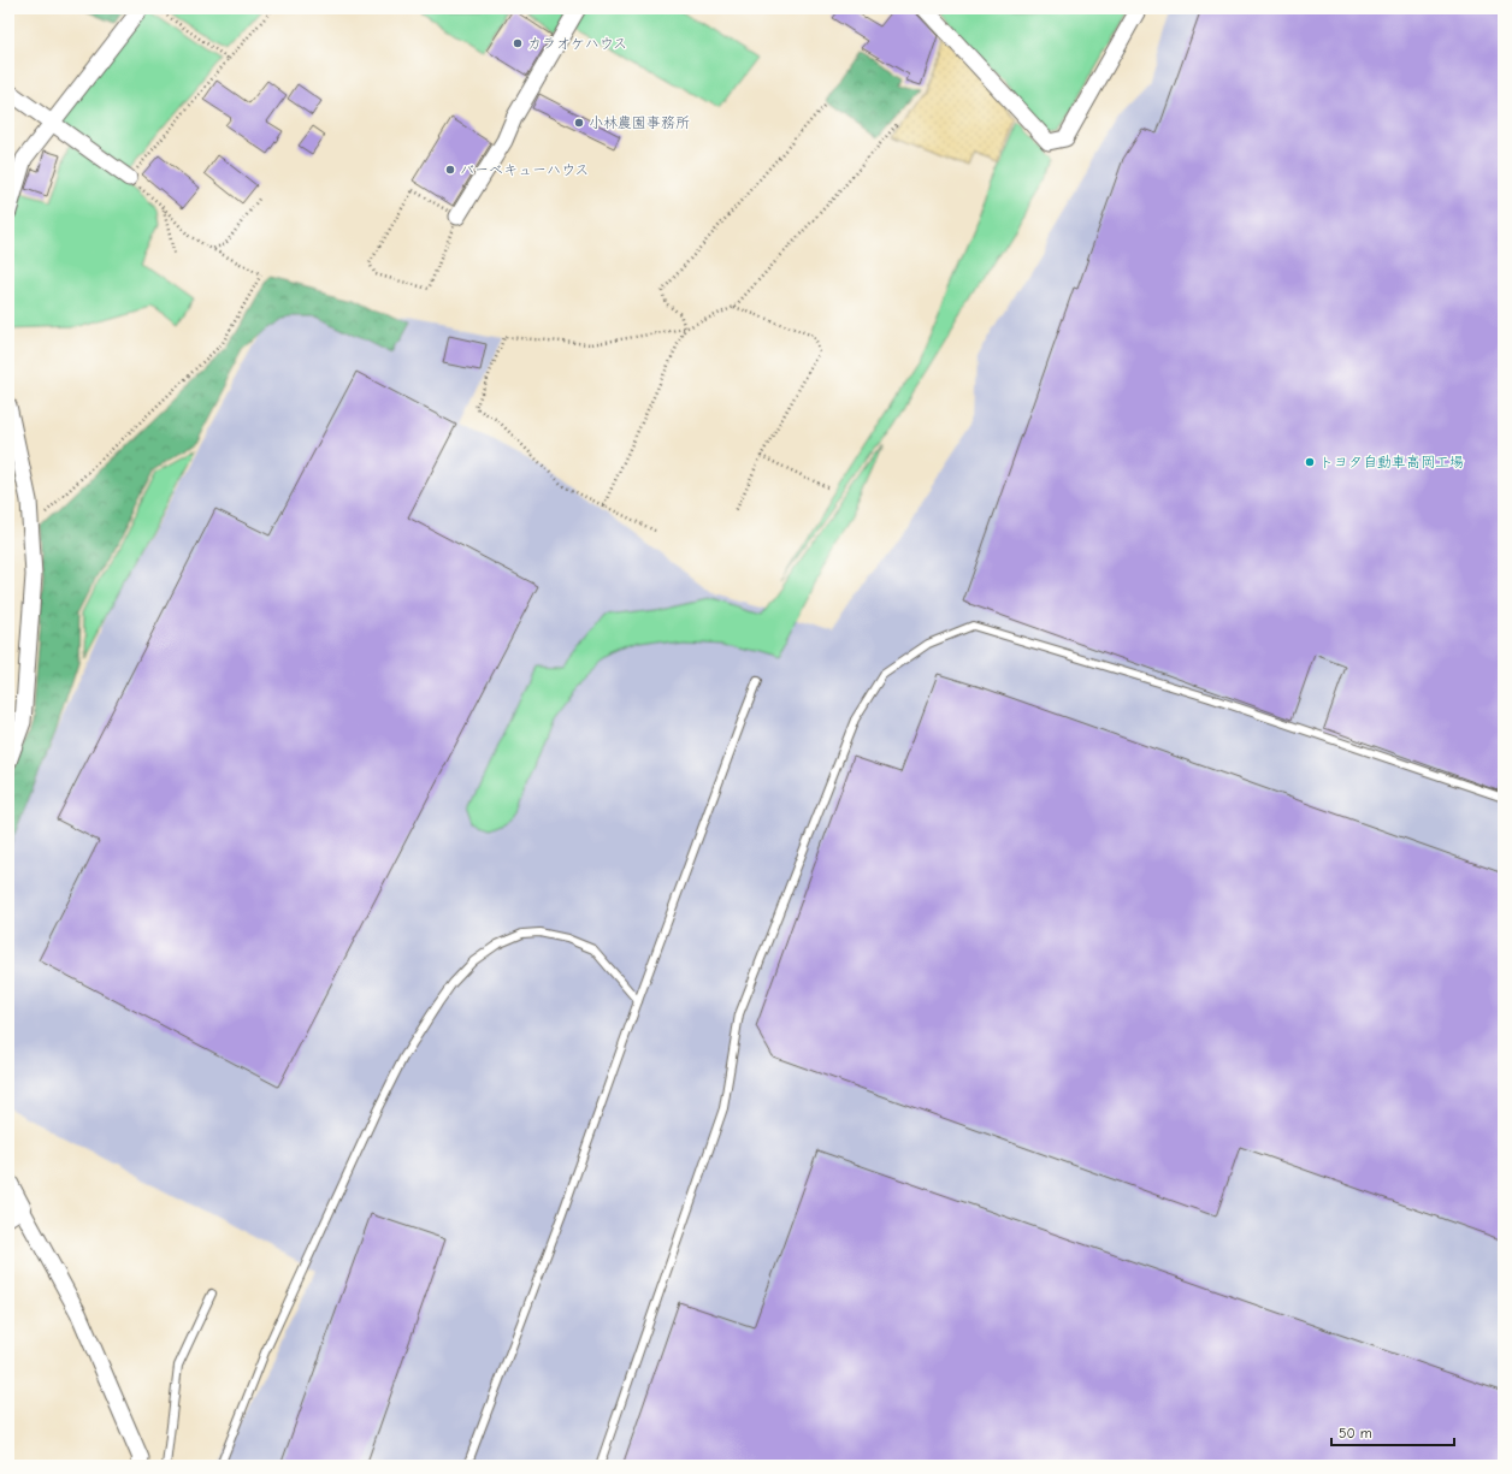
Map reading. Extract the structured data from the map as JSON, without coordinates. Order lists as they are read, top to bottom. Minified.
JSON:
{"places":["カラオケハウス","小林農園事務所","バーベキューハウス","トヨタ自動車高岡工場"],"scale_bar":"50 m"}
